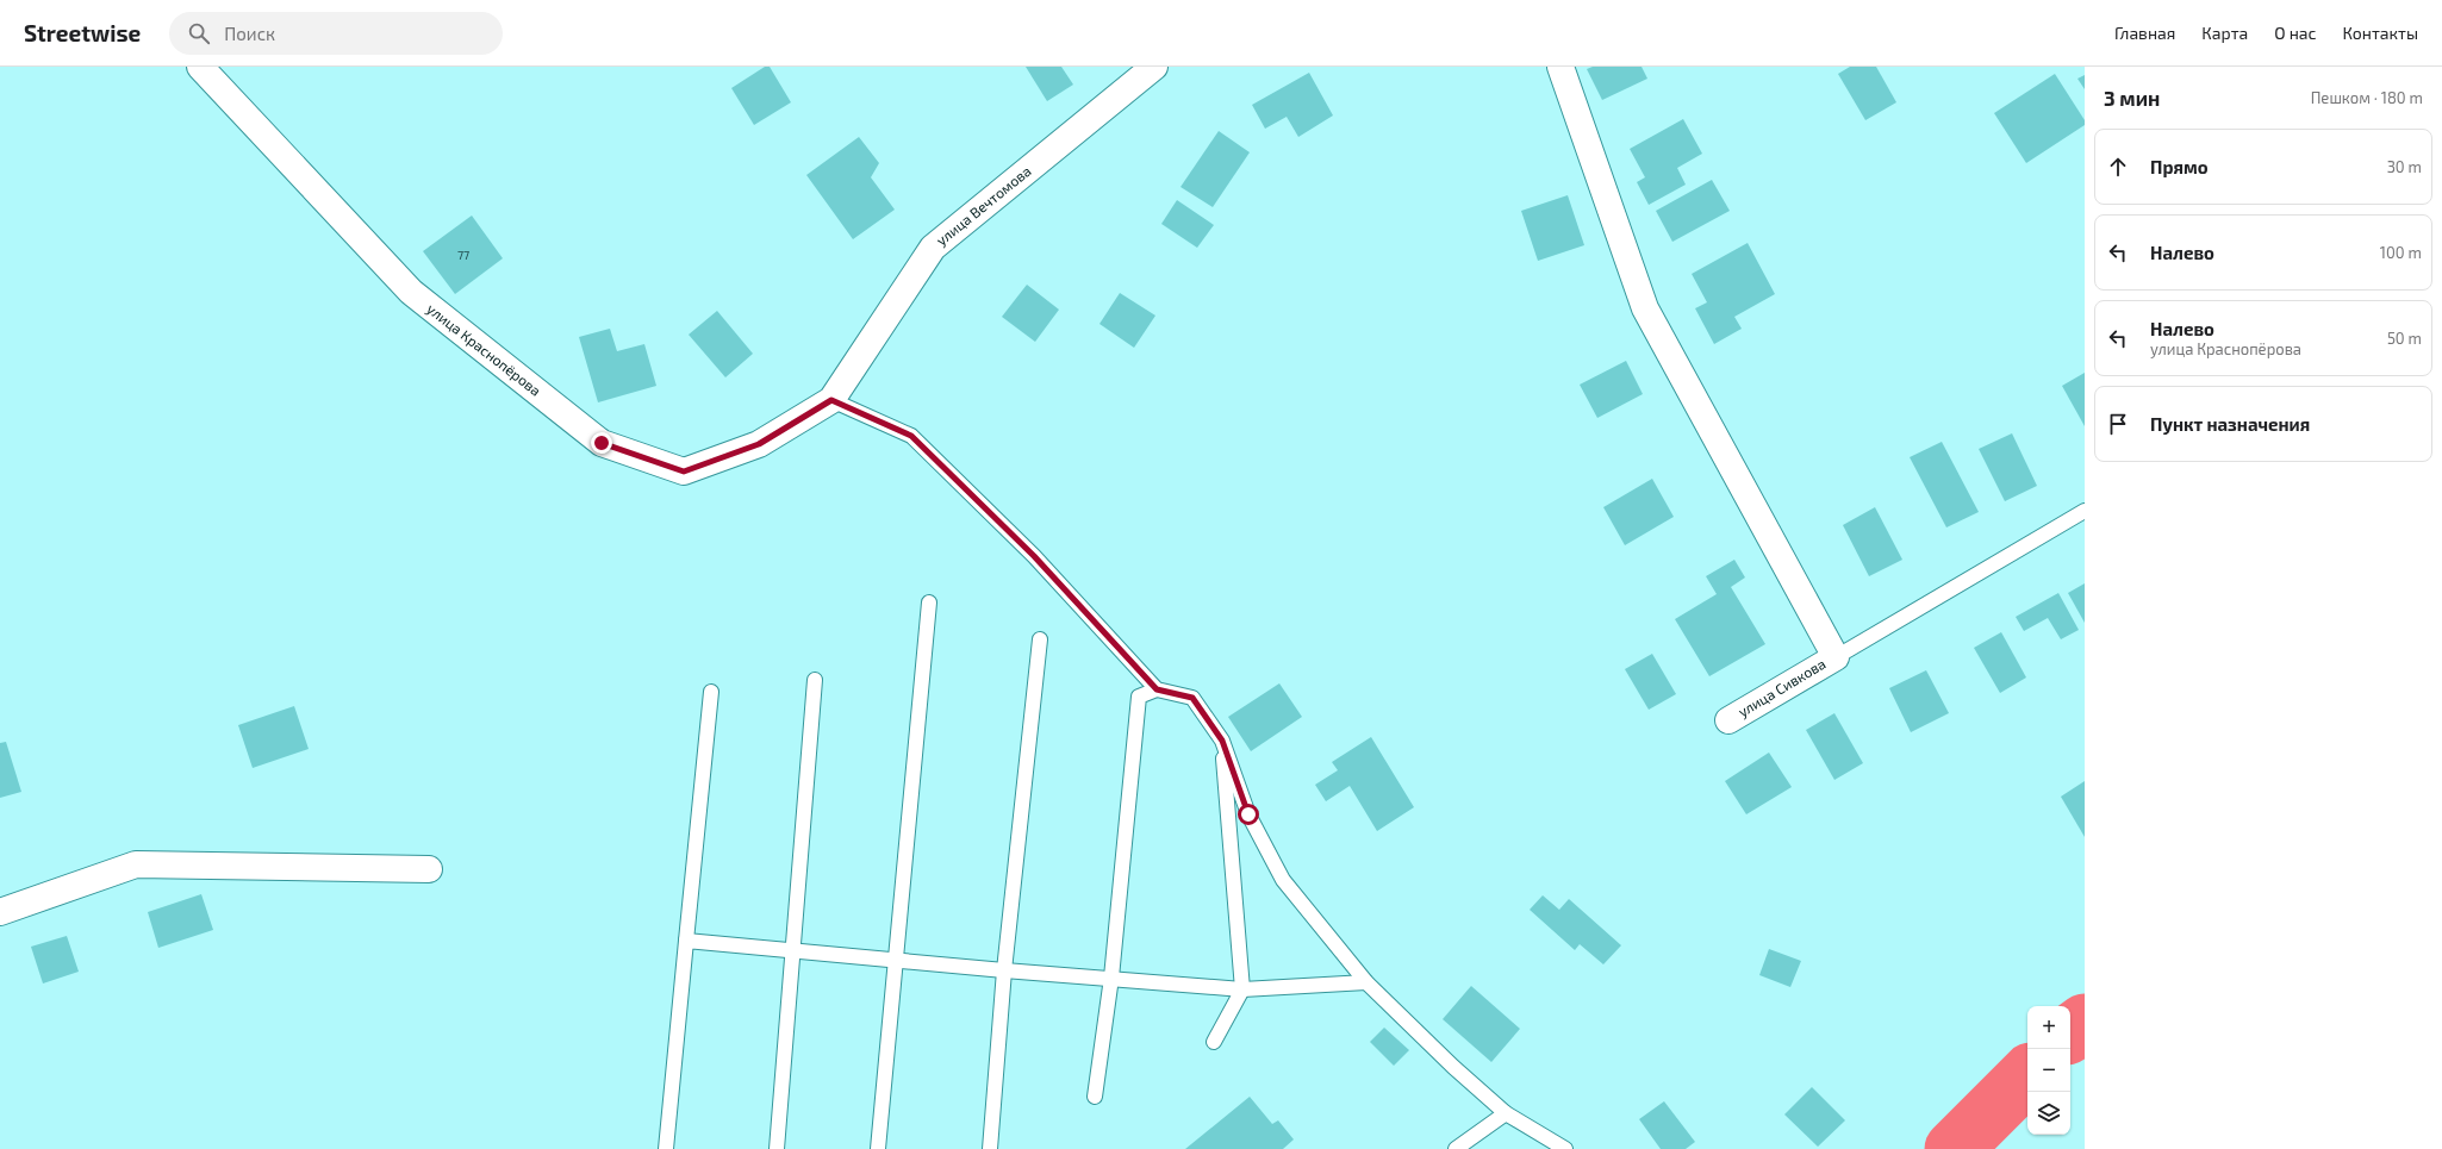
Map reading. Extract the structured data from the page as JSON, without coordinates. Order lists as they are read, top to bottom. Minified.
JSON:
{"streets":{"street":["улица Вечтомова","улица Краснопёрова","улица Сивкова"]},"crossings":[["улица Вечтомова","улица Краснопёрова"]],"house_numbers":["77"],"page":{"header":"Streetwise","search":"Поиск","nav":["Главная","Карта","О нас","Контакты"],"heading":["3 мин","Пешком · 180 m"],"list":[["Прямо","30 m"],["Налево","100 m"],["Налево","улица Краснопёрова","50 m"],"Пункт назначения"],"map_buttons":["+","−"]}}
